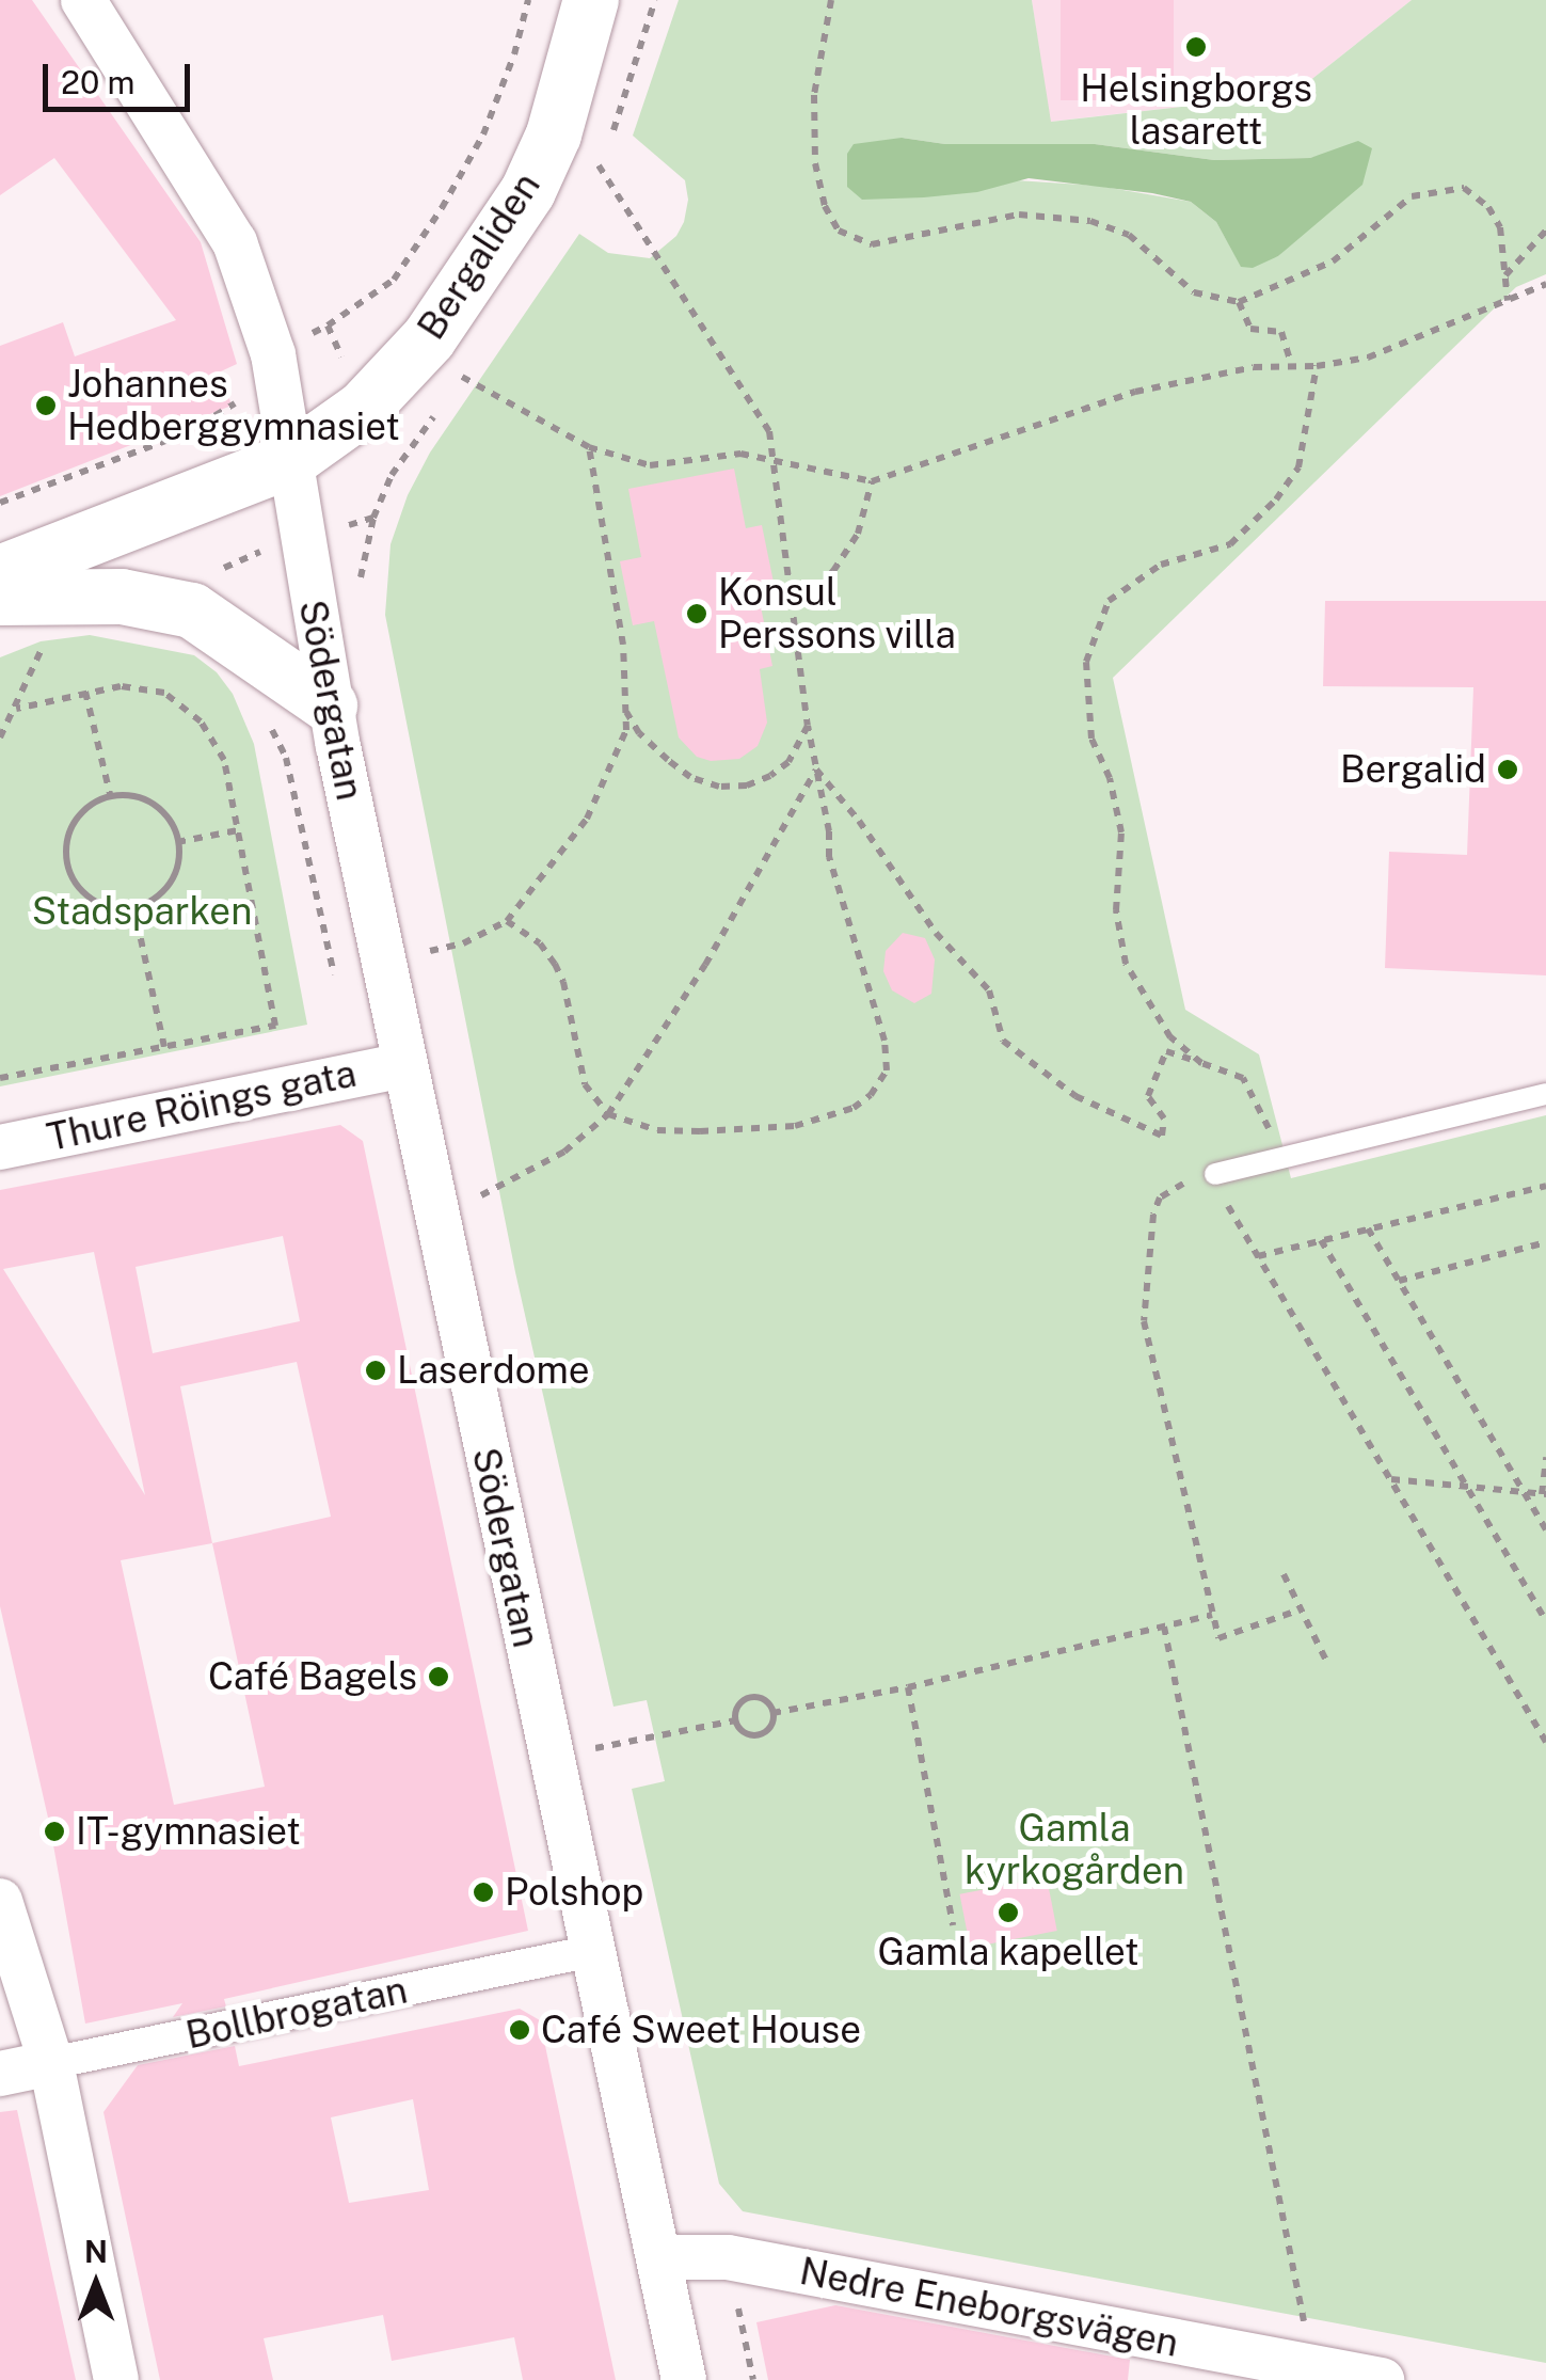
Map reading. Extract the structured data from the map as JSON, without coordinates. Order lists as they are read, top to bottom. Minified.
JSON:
{"streets":{"street":["Bergaliden","Södergatan","Thure Röings gata","Bollbrogatan","Nedre Eneborgsvägen"]},"crossings":[["Bergaliden","Södergatan"],["Södergatan","Thure Röings gata"],["Södergatan","Bollbrogatan"],["Södergatan","Nedre Eneborgsvägen"]],"parks":["Stadsparken","Gamla kyrkogården"],"places":["Helsingborgs lasarett","Johannes Hedberggymnasiet","Konsul Perssons villa","Bergalid","Laserdome","Café Bagels","IT-gymnasiet","Polshop","Gamla kapellet","Café Sweet House"],"scale_bar":"20 m","north":"top"}
